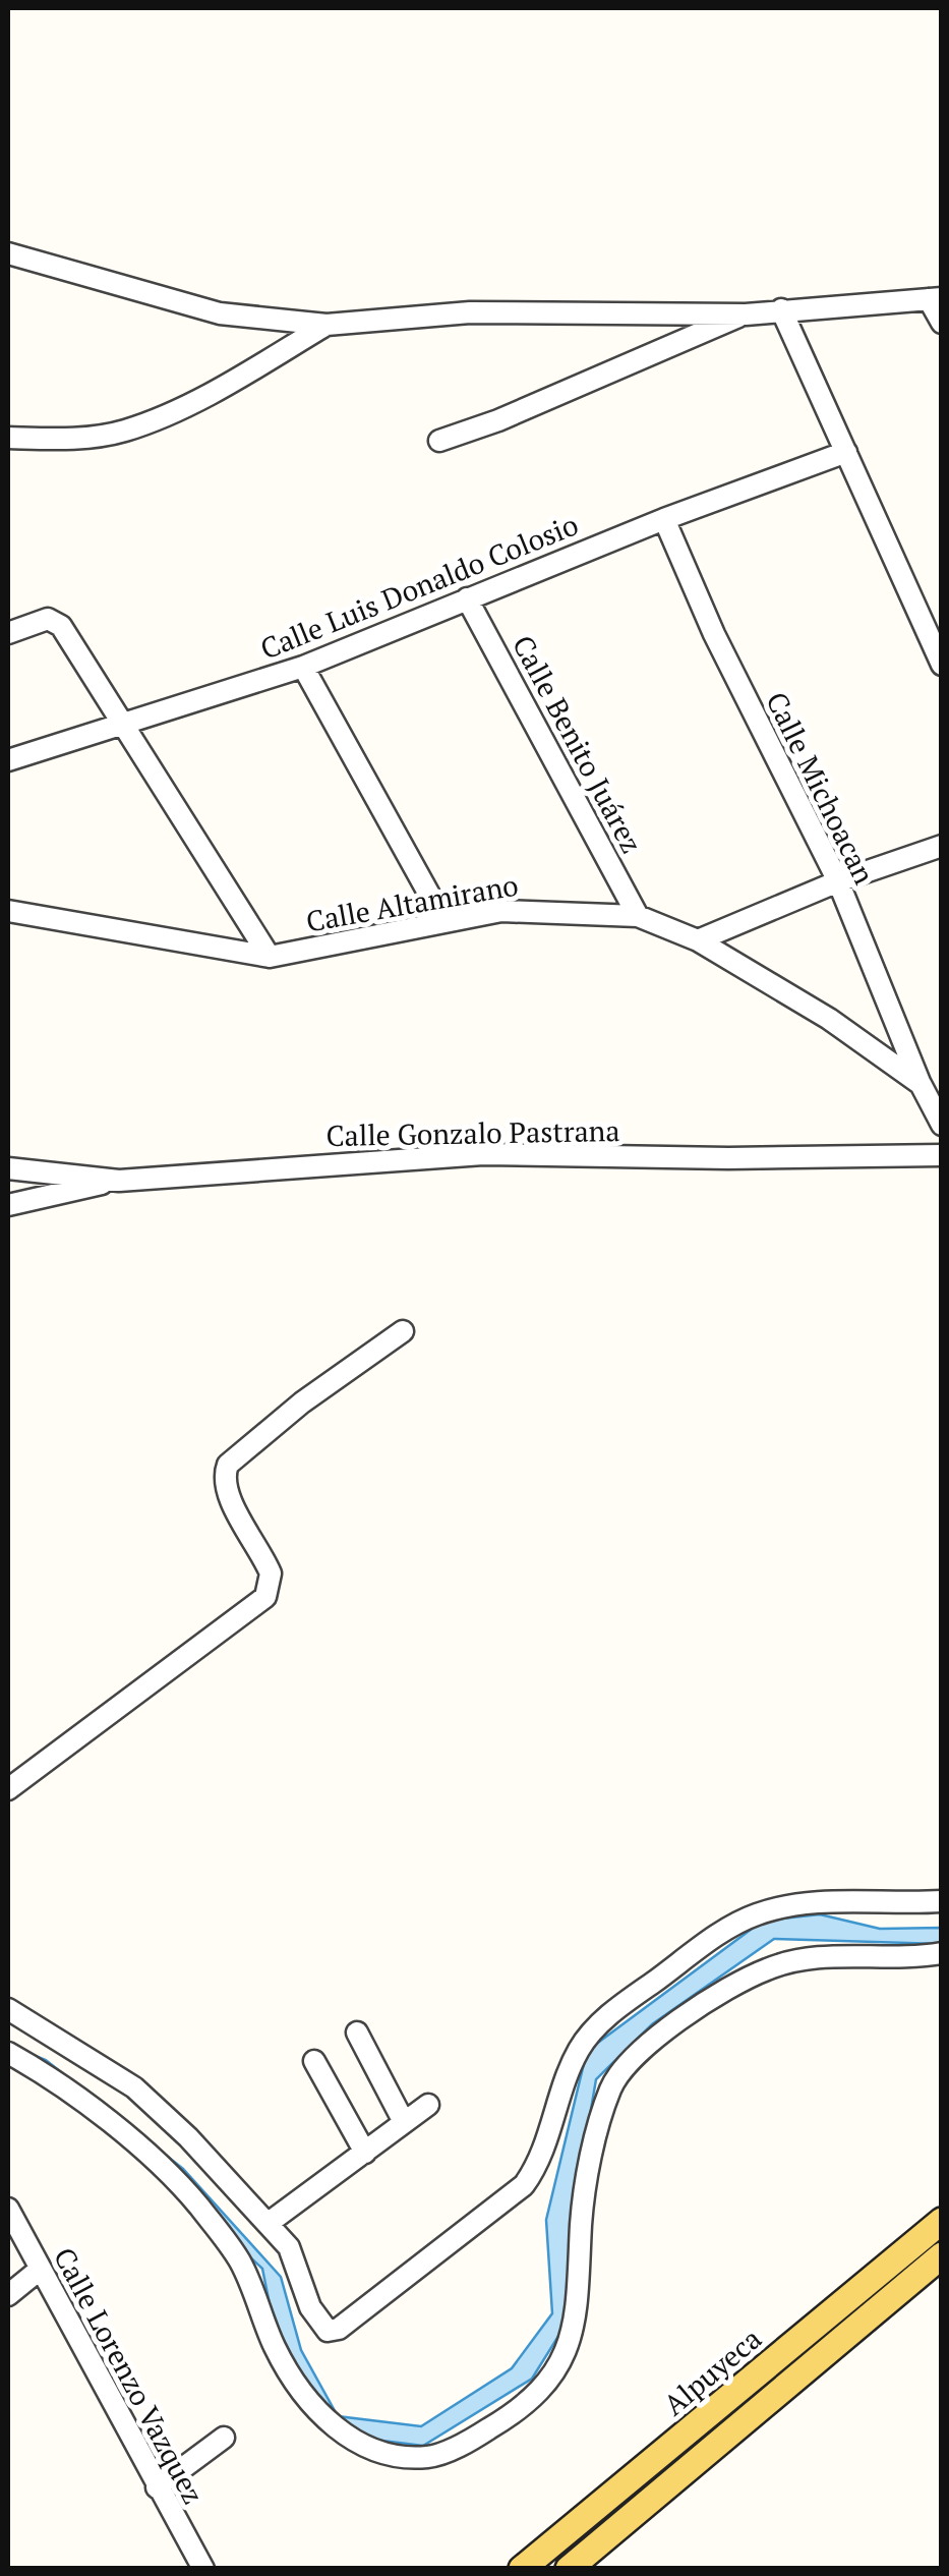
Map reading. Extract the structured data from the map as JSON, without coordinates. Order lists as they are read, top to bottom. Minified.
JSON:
{"streets":{"main road":["Alpuyeca"],"street":["Calle Luis Donaldo Colosio","Calle Benito Juárez","Calle Michoacan","Calle Altamirano","Calle Gonzalo Pastrana","Calle Lorenzo Vazquez"]},"crossings":[["Calle Luis Donaldo Colosio","Calle Benito Juárez"],["Calle Luis Donaldo Colosio","Calle Michoacan"],["Calle Benito Juárez","Calle Altamirano"],["Calle Michoacan","Calle Altamirano"]]}
